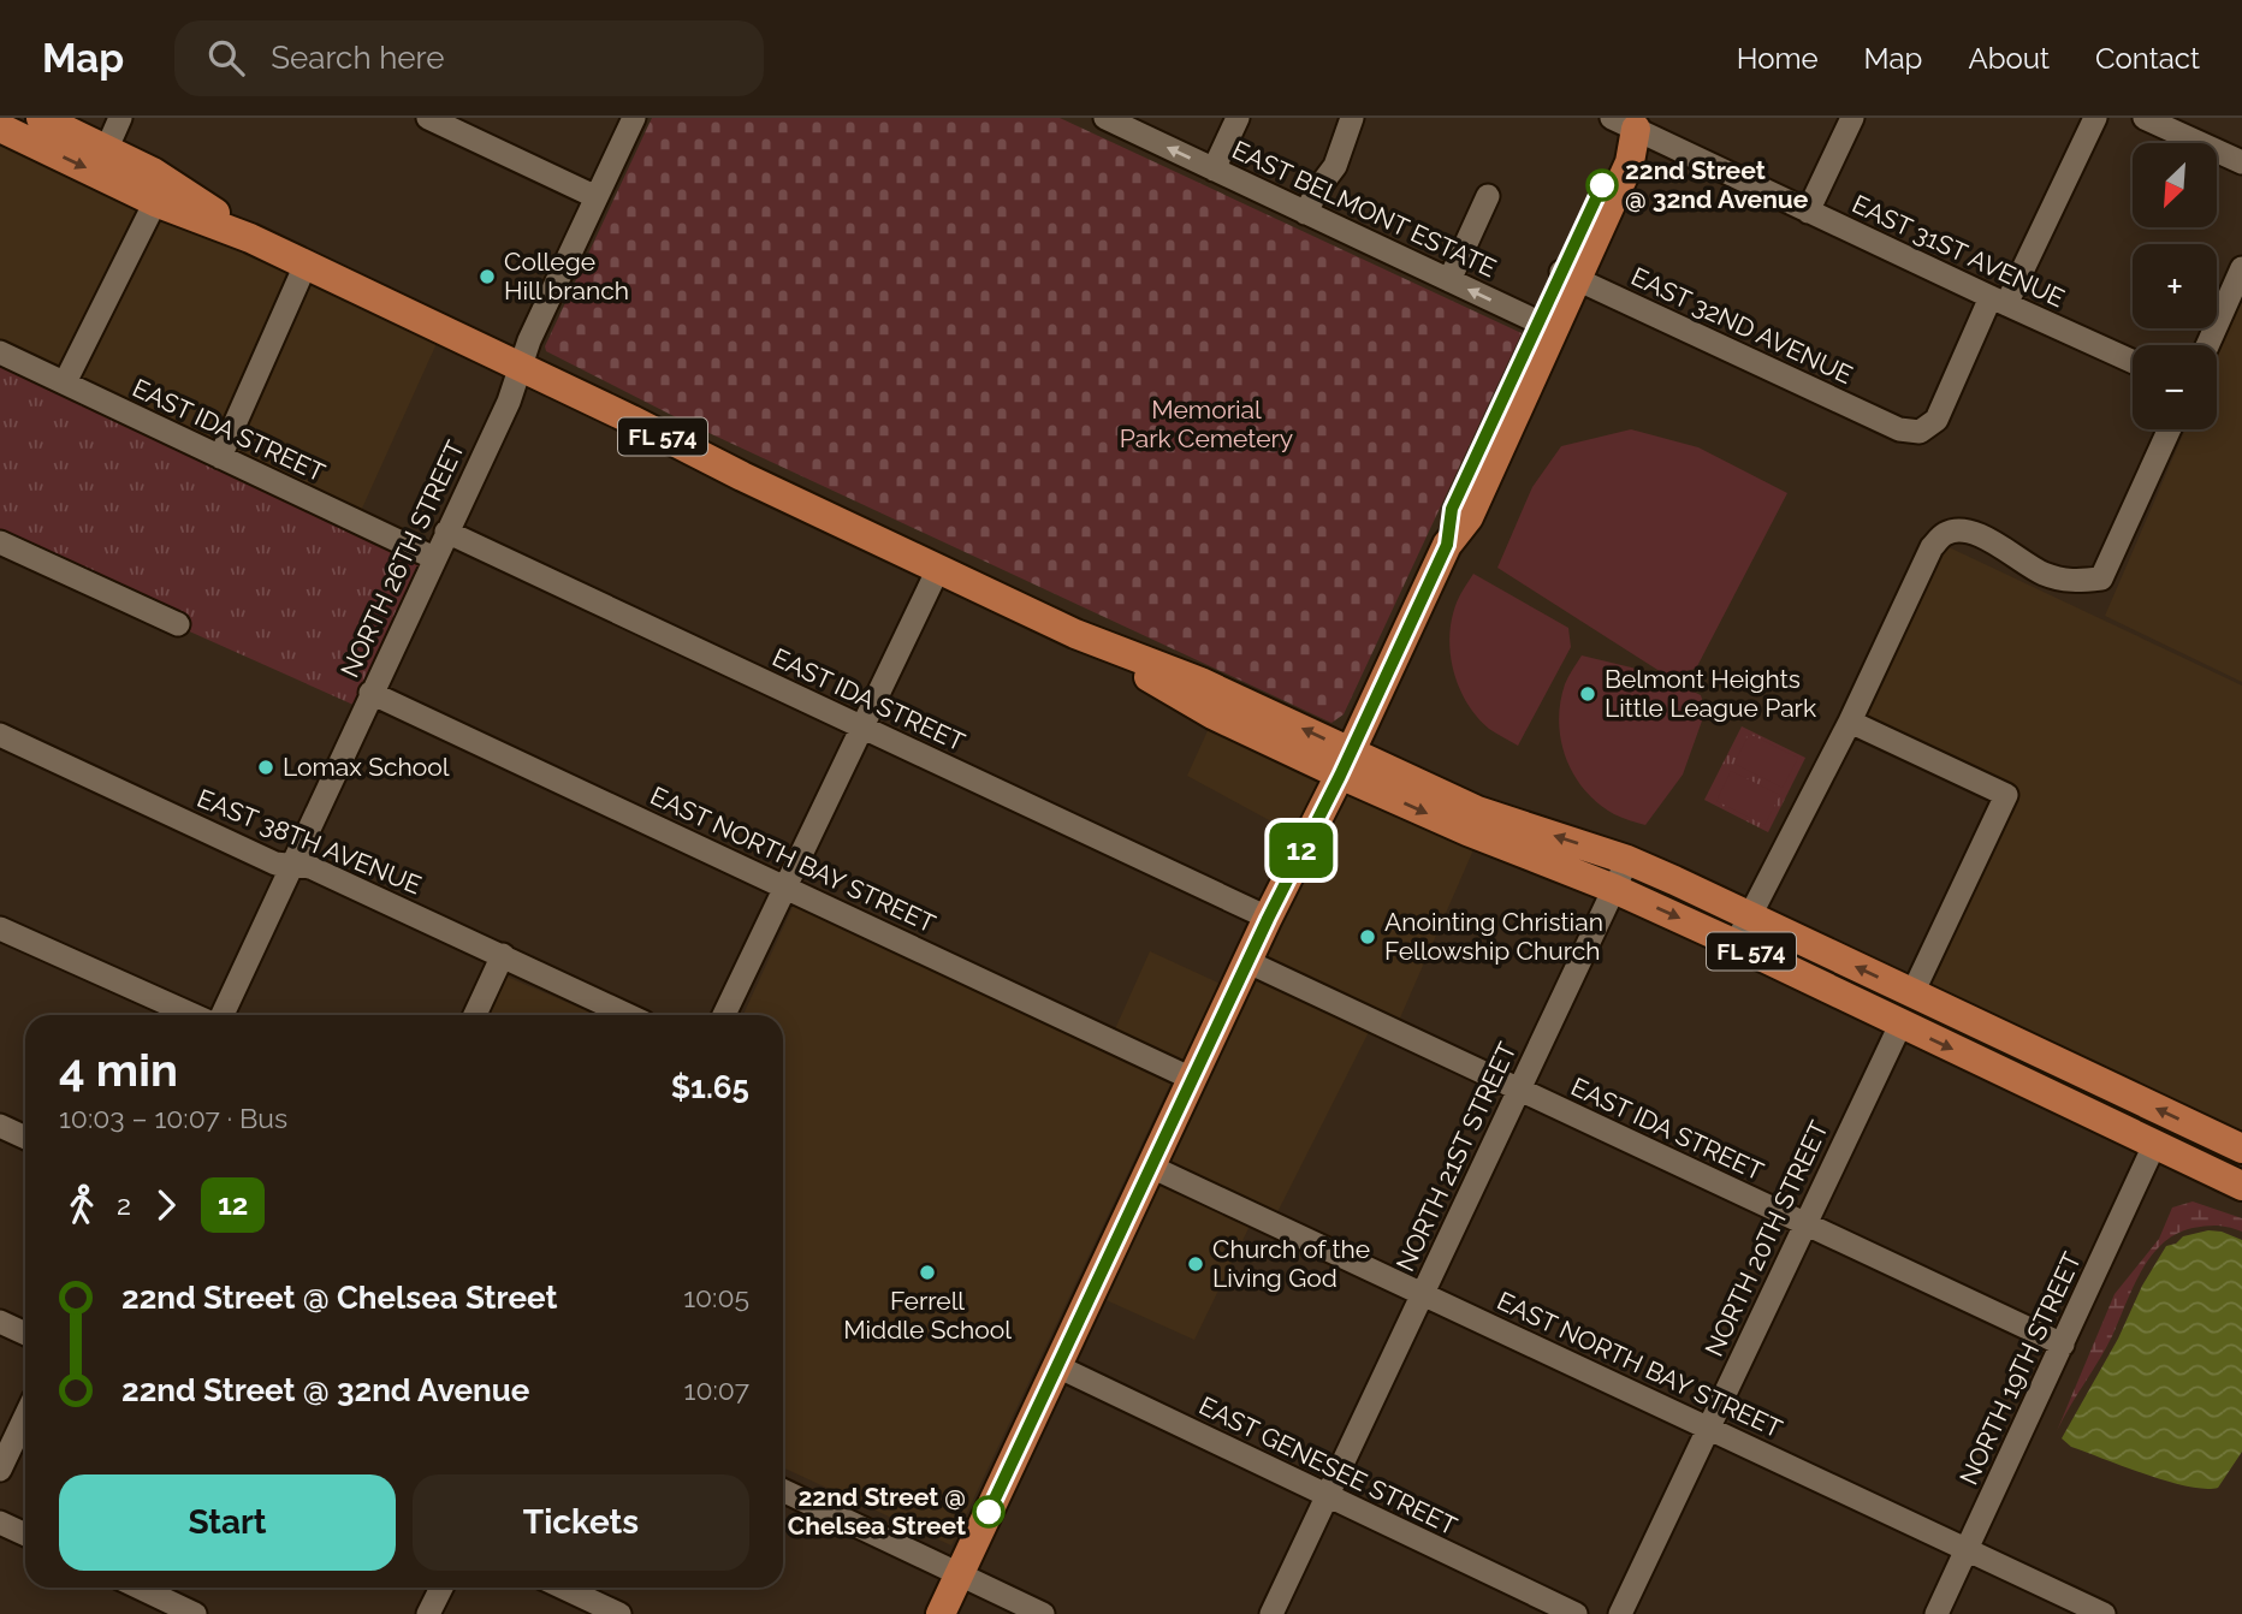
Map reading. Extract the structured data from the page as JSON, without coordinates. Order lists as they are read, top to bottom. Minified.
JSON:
{"streets":{"main road":["FL 574"],"street":["EAST BELMONT ESTATE","EAST 31ST AVENUE","EAST 32ND AVENUE","EAST IDA STREET","NORTH 26TH STREET","EAST 38TH AVENUE","EAST NORTH BAY STREET","NORTH 21ST STREET","NORTH 20TH STREET","NORTH 19TH STREET","EAST GENESEE STREET"]},"crossings":[["EAST 31ST AVENUE","EAST 32ND AVENUE"],["EAST IDA STREET","NORTH 26TH STREET"],["EAST IDA STREET","NORTH 21ST STREET"],["EAST IDA STREET","NORTH 20TH STREET"],["EAST IDA STREET","NORTH 19TH STREET"],["FL 574","NORTH 26TH STREET"],["FL 574","NORTH 21ST STREET"],["FL 574","NORTH 20TH STREET"],["FL 574","NORTH 19TH STREET"],["NORTH 26TH STREET","EAST 38TH AVENUE"],["NORTH 26TH STREET","EAST NORTH BAY STREET"],["EAST NORTH BAY STREET","NORTH 21ST STREET"],["EAST NORTH BAY STREET","NORTH 20TH STREET"],["EAST NORTH BAY STREET","NORTH 19TH STREET"],["NORTH 21ST STREET","EAST GENESEE STREET"]],"one_way":["EAST BELMONT ESTATE"],"parks":["Memorial Park Cemetery"],"places":["22nd Street @ 32nd Avenue","College Hill branch","Belmont Heights Little League Park","Lomax School","Anointing Christian Fellowship Church","Church of the Living God","Ferrell Middle School","22nd Street @ Chelsea Street"],"lines":["bus line 12"],"north":"bottom left","page":{"header":"Map","search":"Search here","nav":["Home","Map","About","Contact"],"on_map":"12","map_buttons":["+","−"],"heading":["4 min","10:03 – 10:07 · Bus","$1.65"],"legs":["2","12"],"list":[{"name":"22nd Street @ Chelsea Street","value":"10:05"},{"name":"22nd Street @ 32nd Avenue","value":"10:07"}],"buttons":["Start","Tickets"]}}
